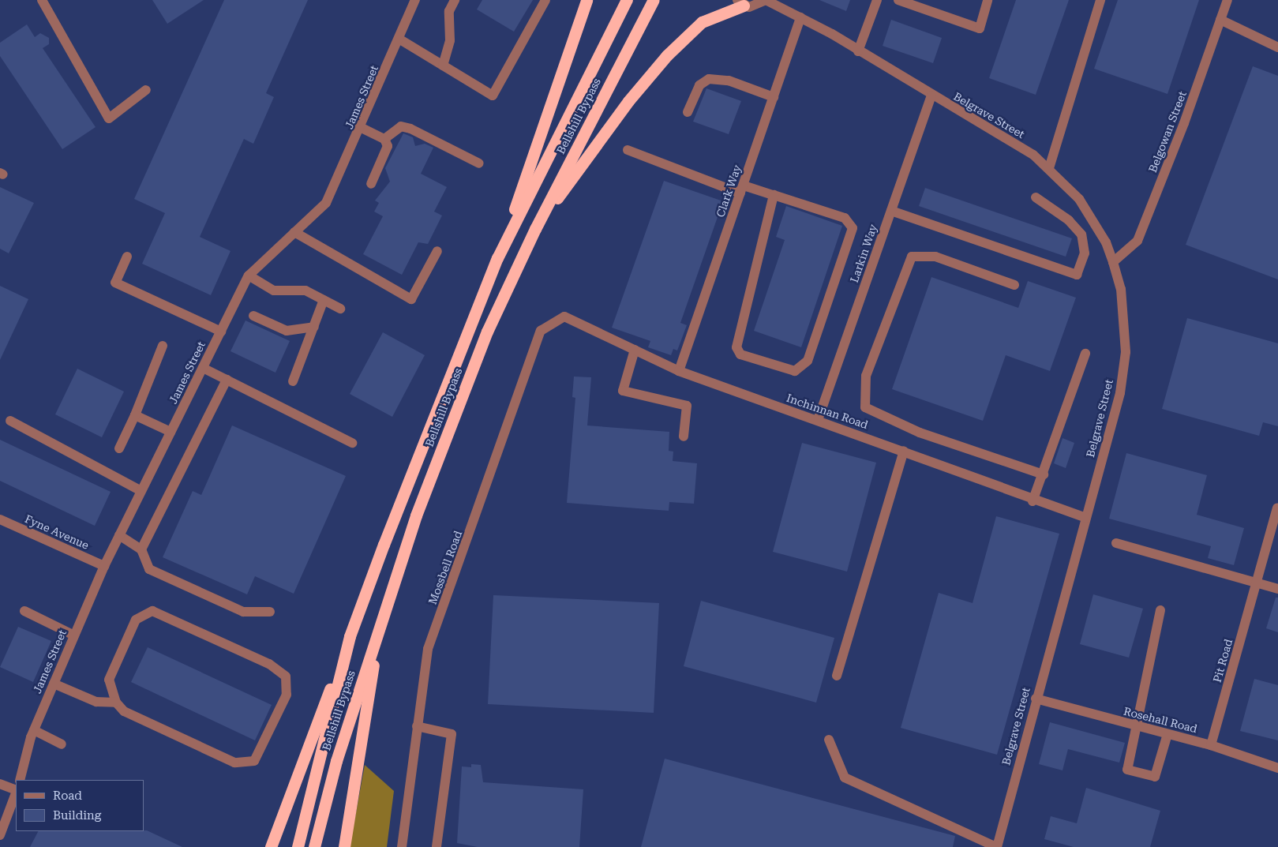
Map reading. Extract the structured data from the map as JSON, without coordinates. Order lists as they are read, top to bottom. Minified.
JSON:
{"streets":{"highway":["Bellshill Bypass"],"street":["James Street","Belgrave Street","Belgowan Street","Clark Way","Larkin Way","Inchinnan Road","Fyne Avenue","Mossbell Road","Pit Road","Rosehall Road"]},"crossings":[["James Street","Fyne Avenue"],["Belgrave Street","Belgowan Street"],["Belgrave Street","Clark Way"],["Belgrave Street","Larkin Way"],["Belgrave Street","Inchinnan Road"],["Belgrave Street","Rosehall Road"],["Clark Way","Inchinnan Road"],["Larkin Way","Inchinnan Road"],["Inchinnan Road","Mossbell Road"],["Pit Road","Rosehall Road"]],"legend":["Road","Building"]}
